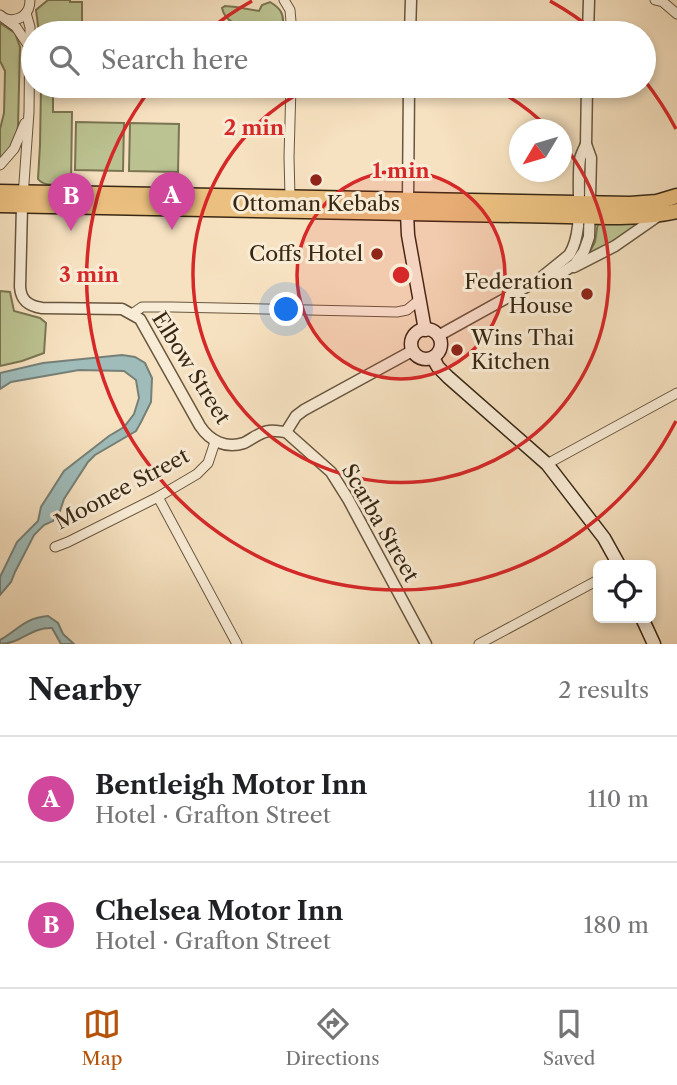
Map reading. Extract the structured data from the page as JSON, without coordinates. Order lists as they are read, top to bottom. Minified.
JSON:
{"streets":{"street":["Elbow Street","Moonee Street","Scarba Street"]},"crossings":[["Elbow Street","Moonee Street"],["Moonee Street","Scarba Street"]],"places":["Ottoman Kebabs","Coffs Hotel","Federation House","Wins Thai Kitchen"],"north":"bottom left","page":{"search":"Search here","pins":["A","B"],"heading":["Nearby","2 results"],"list":[{"mark":"A","name":"Bentleigh Motor Inn","note":"Hotel · Grafton Street","value":"110 m"},{"mark":"B","name":"Chelsea Motor Inn","note":"Hotel · Grafton Street","value":"180 m"}],"nav":["Map","Directions","Saved"]},"rings":["2 min","1 min","3 min"]}
